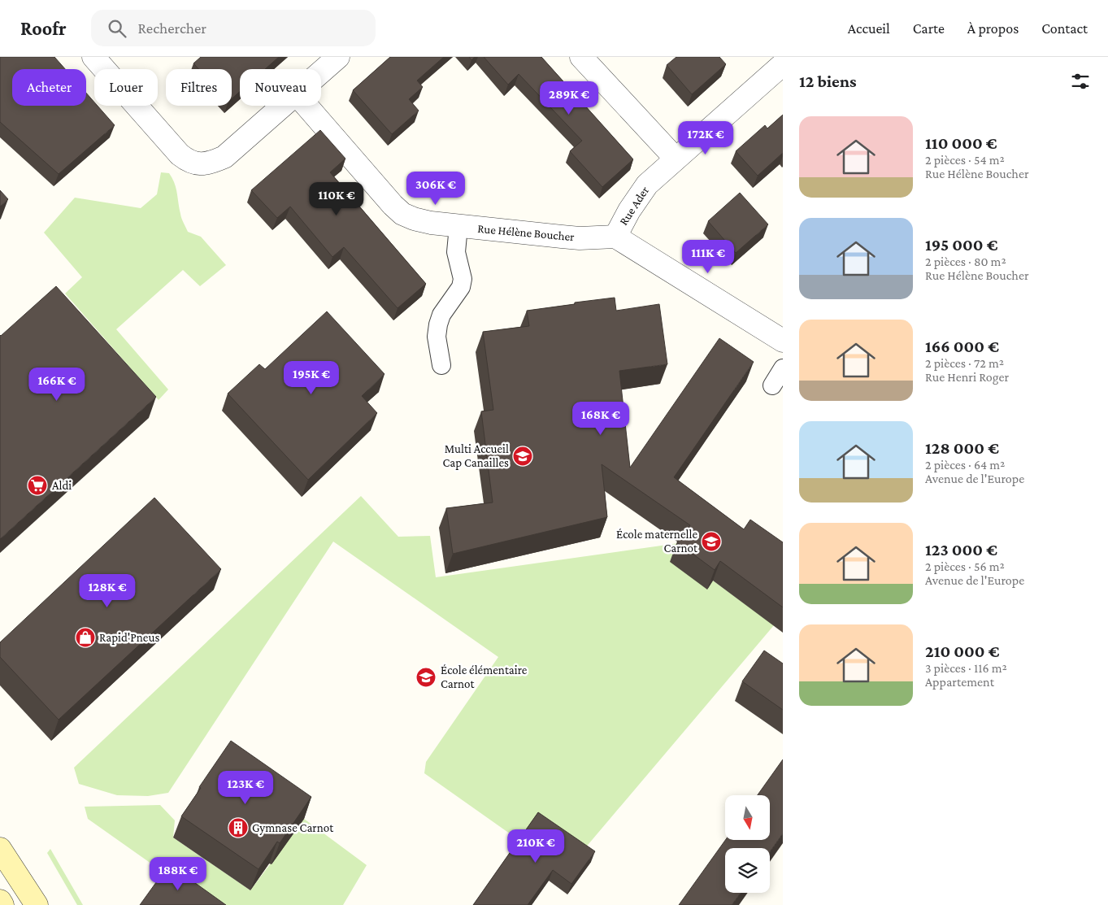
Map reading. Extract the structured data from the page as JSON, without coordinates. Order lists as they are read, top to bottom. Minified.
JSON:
{"streets":{"street":["Rue Ader","Rue Hélène Boucher"]},"crossings":[["Rue Ader","Rue Hélène Boucher"]],"places":{"school or university":["Multi Accueil Cap Canailles","École maternelle Carnot","École élémentaire Carnot"],"supermarket":["Aldi"],"shop":["Rapid'Pneus"],"building":["Gymnase Carnot"]},"north":"bottom","page":{"header":"Roofr","search":"Rechercher","nav":["Accueil","Carte","À propos","Contact"],"heading":"12 biens","chip":["Acheter","Louer","Filtres","Nouveau"],"price":["289K €","172K €","306K €","110K €","111K €","195K €","166K €","168K €","128K €","123K €","210K €","188K €"],"list":[{"name":"110 000 €","note":"2 pièces · 54 m² · Rue Hélène Boucher"},{"name":"195 000 €","note":"2 pièces · 80 m² · Rue Hélène Boucher"},{"name":"166 000 €","note":"2 pièces · 72 m² · Rue Henri Roger"},{"name":"128 000 €","note":"2 pièces · 64 m² · Avenue de l'Europe"},{"name":"123 000 €","note":"2 pièces · 56 m² · Avenue de l'Europe"},{"name":"210 000 €","note":"3 pièces · 116 m² · Appartement"}]}}
